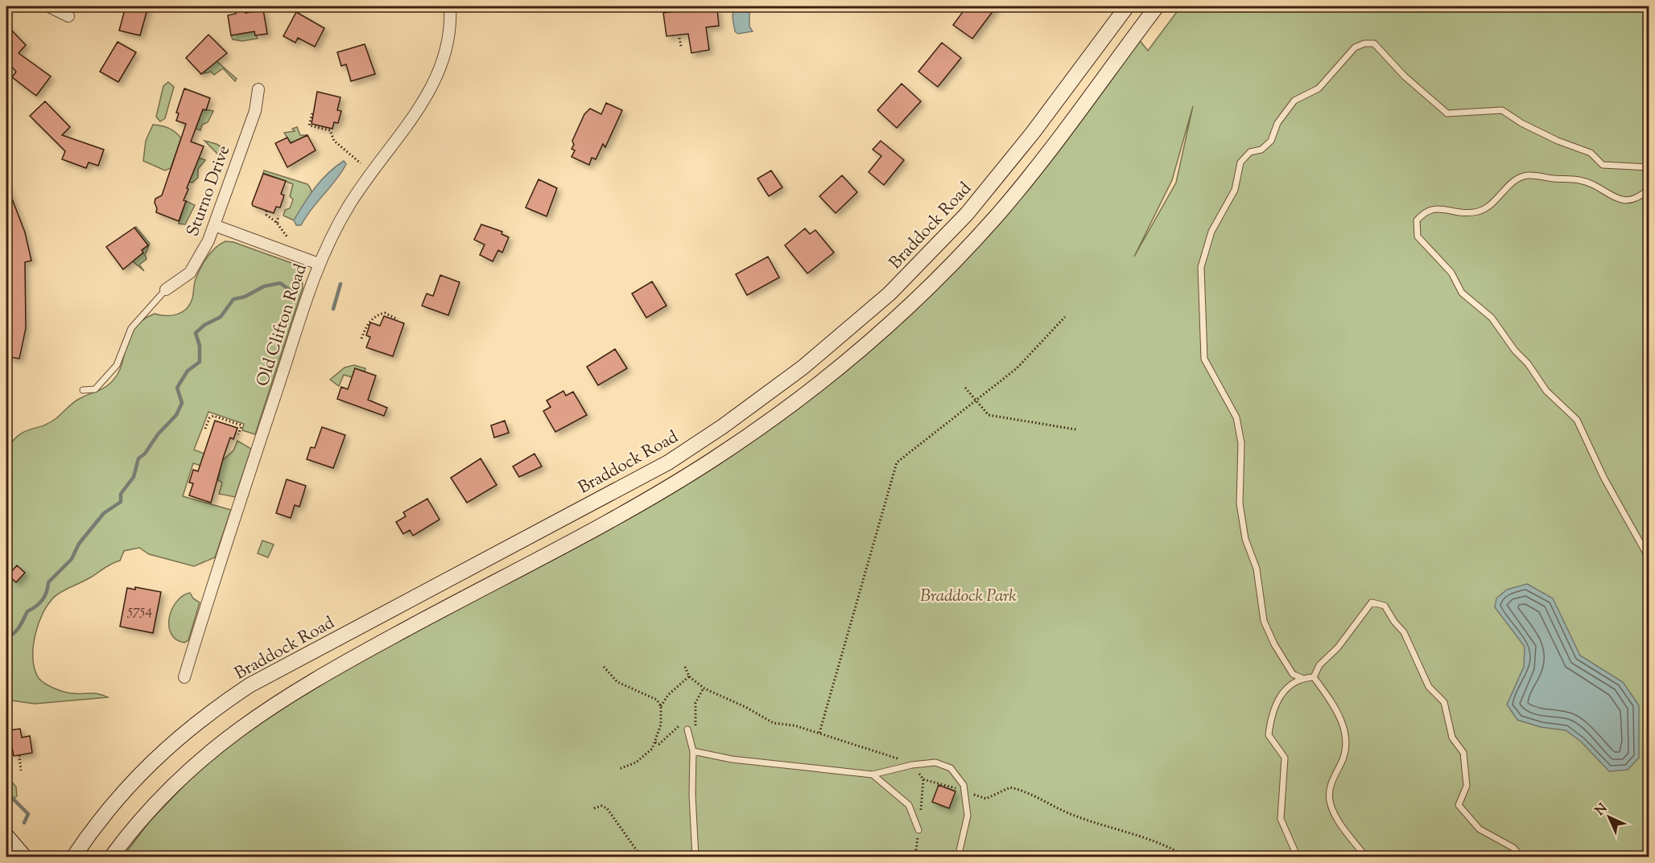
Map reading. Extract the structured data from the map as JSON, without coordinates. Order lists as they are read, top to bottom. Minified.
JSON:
{"streets":{"main road":["Braddock Road"],"street":["Sturno Drive","Old Clifton Road"]},"parks":["Braddock Park"],"house_numbers":["5754"],"north":"top left"}
